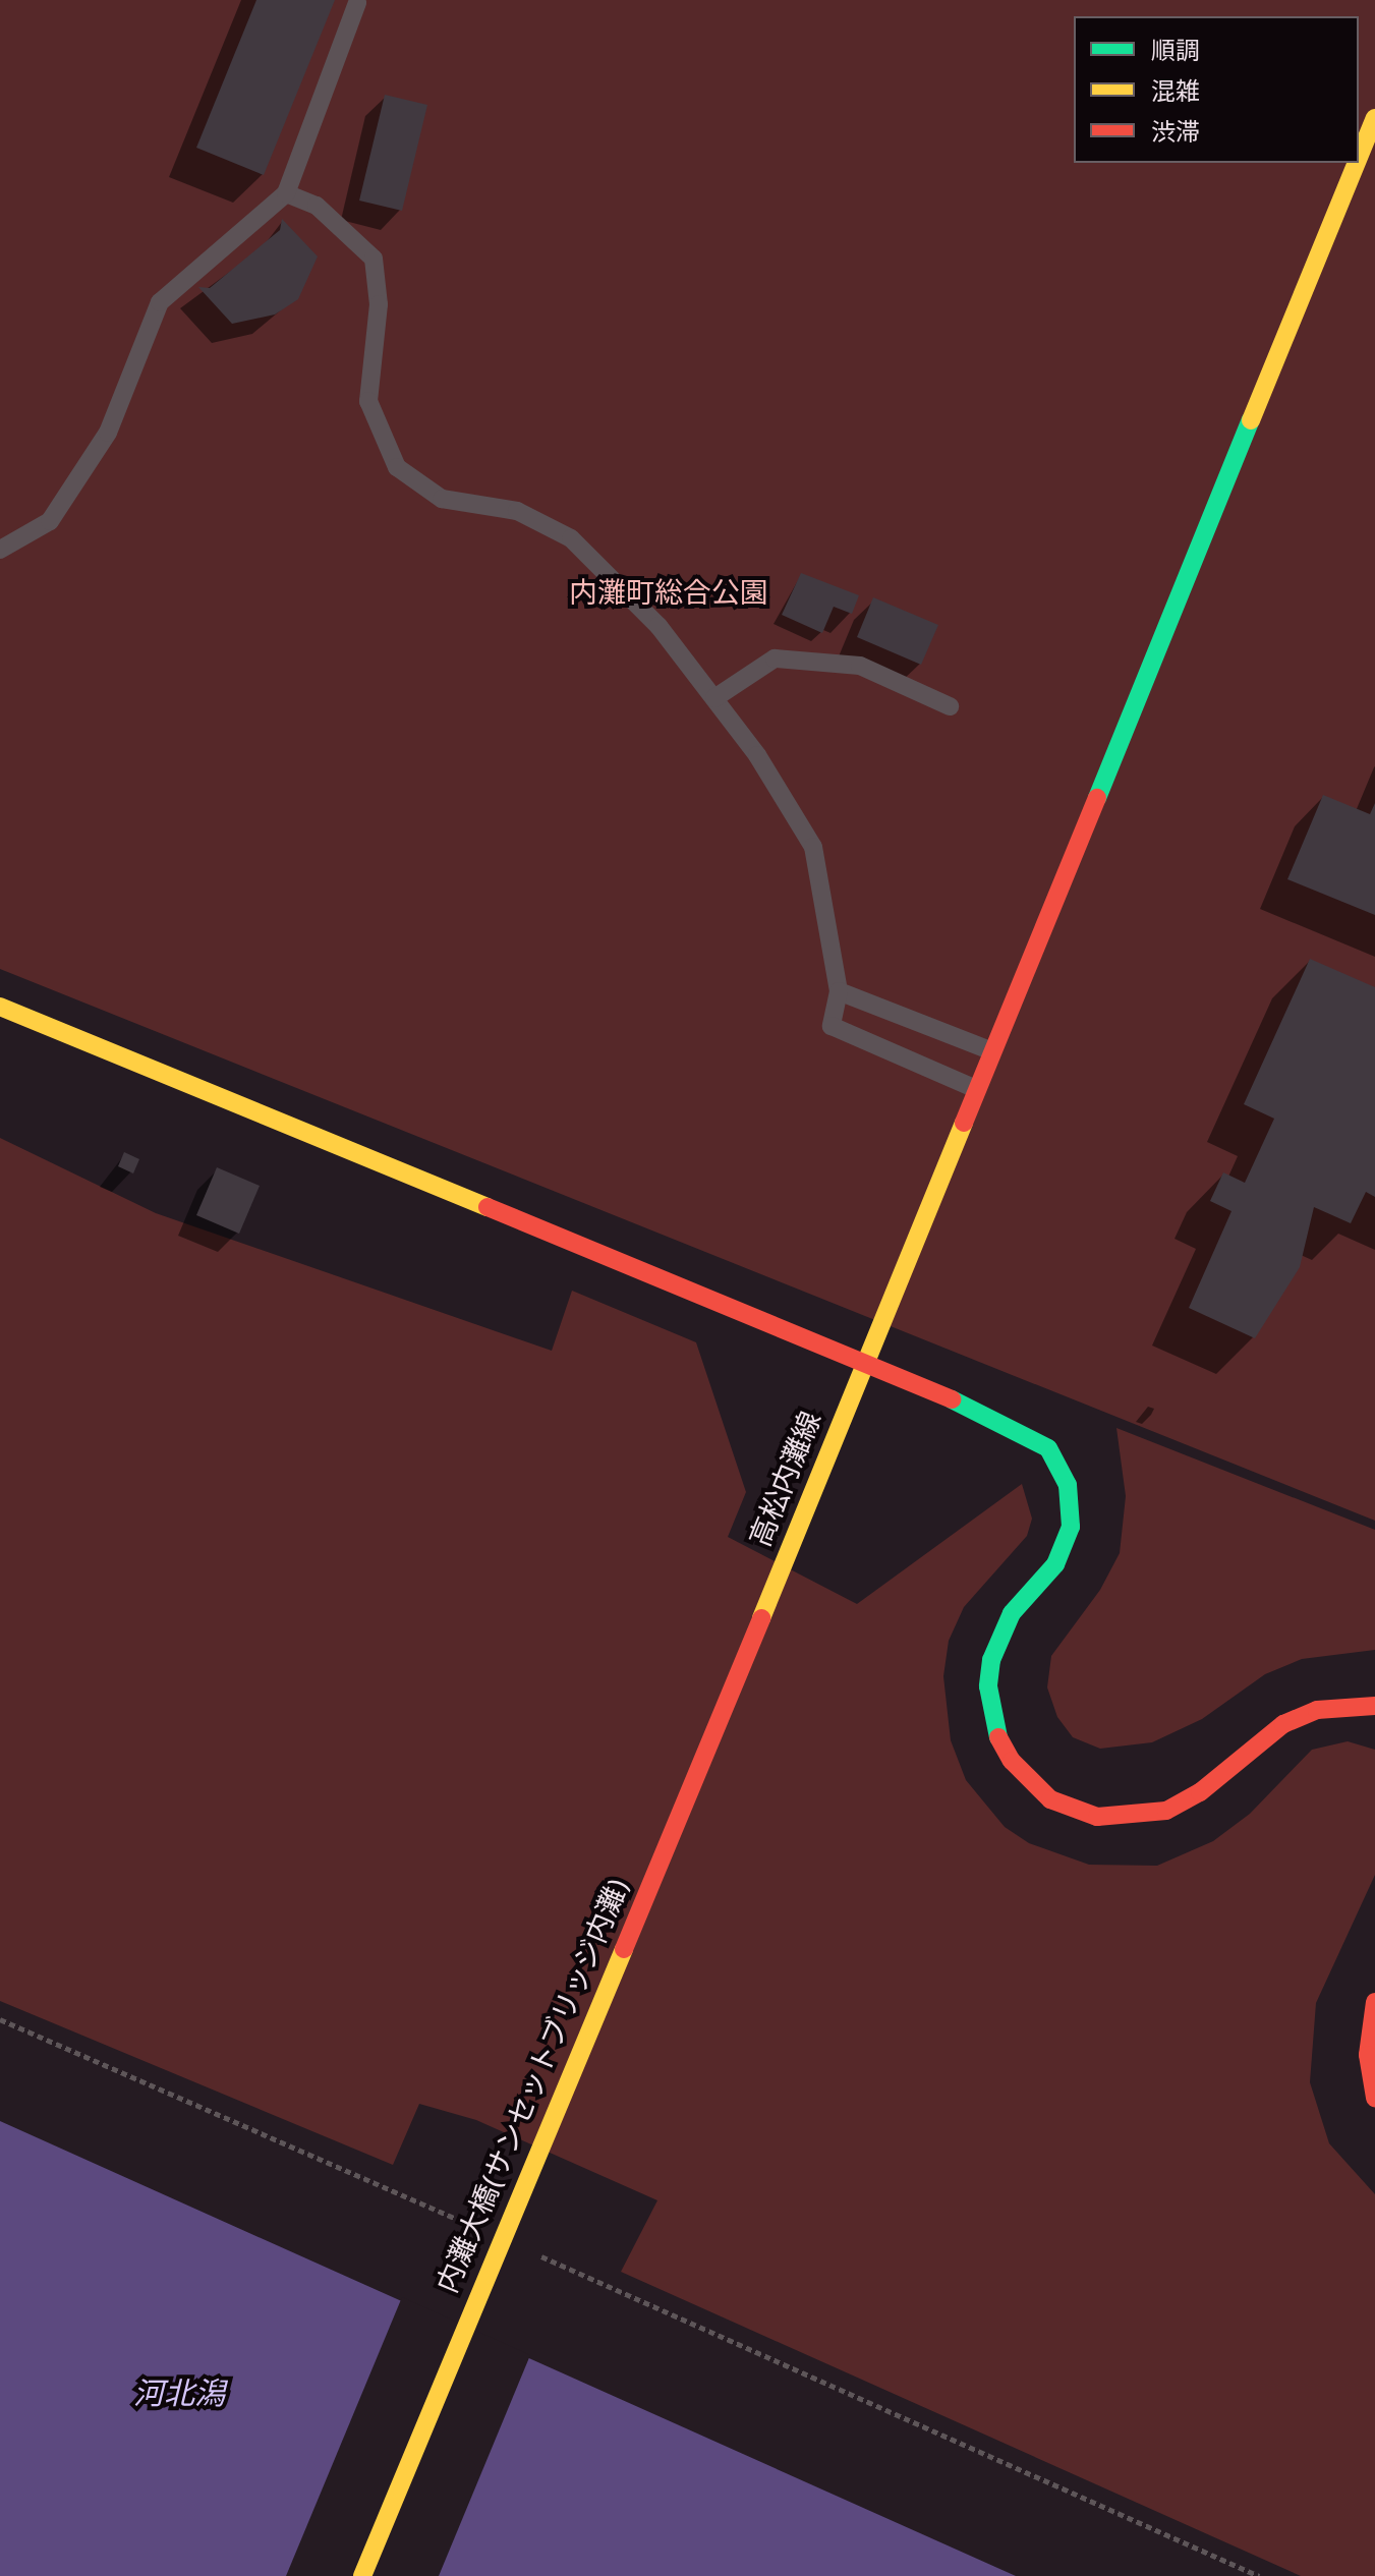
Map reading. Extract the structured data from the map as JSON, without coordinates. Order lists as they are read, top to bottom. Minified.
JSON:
{"streets":{"street":["高松内灘線","内灘大橋(サンセットブリッジ内灘)"]},"crossings":[["高松内灘線","内灘大橋(サンセットブリッジ内灘)"]],"water":["河北潟"],"parks":["内灘町総合公園"],"legend":["順調","混雑","渋滞"]}
